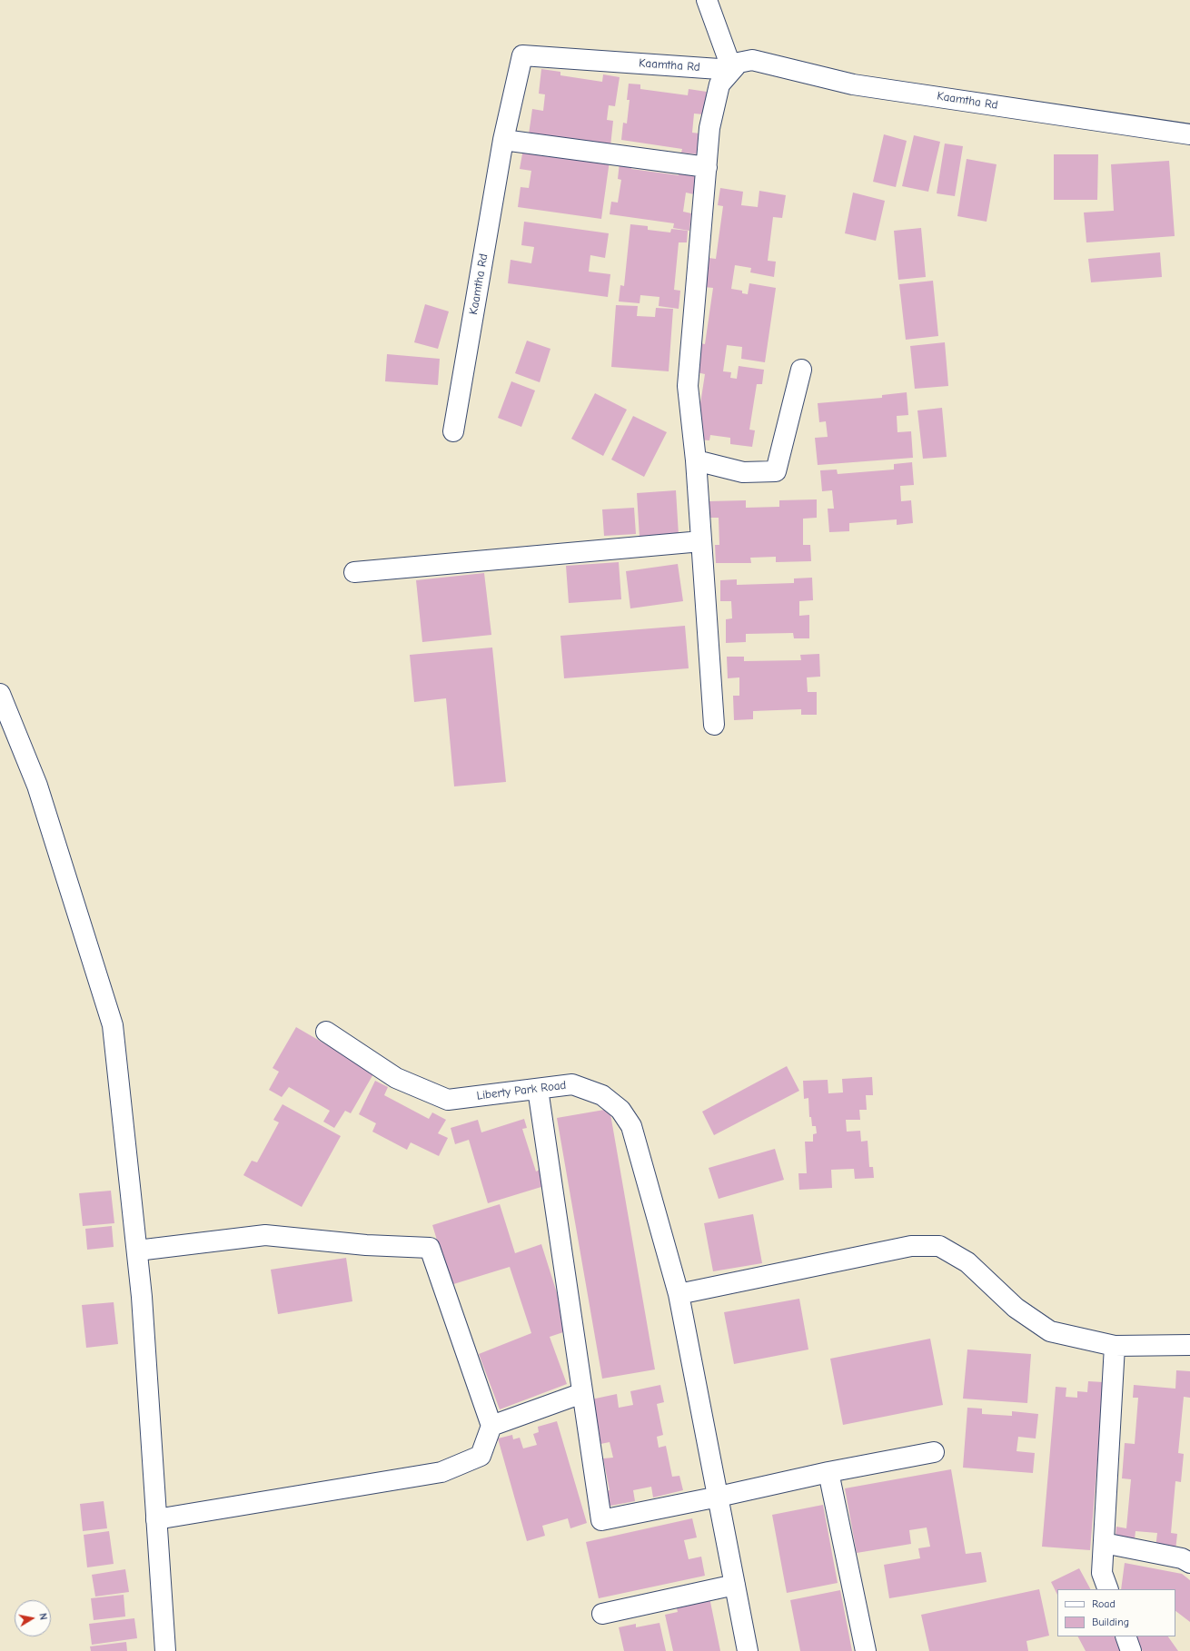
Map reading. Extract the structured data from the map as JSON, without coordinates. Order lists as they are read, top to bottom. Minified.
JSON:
{"streets":{"street":["Kaamtha Rd","Liberty Park Road"]},"legend":["Road","Building"],"north":"right"}
